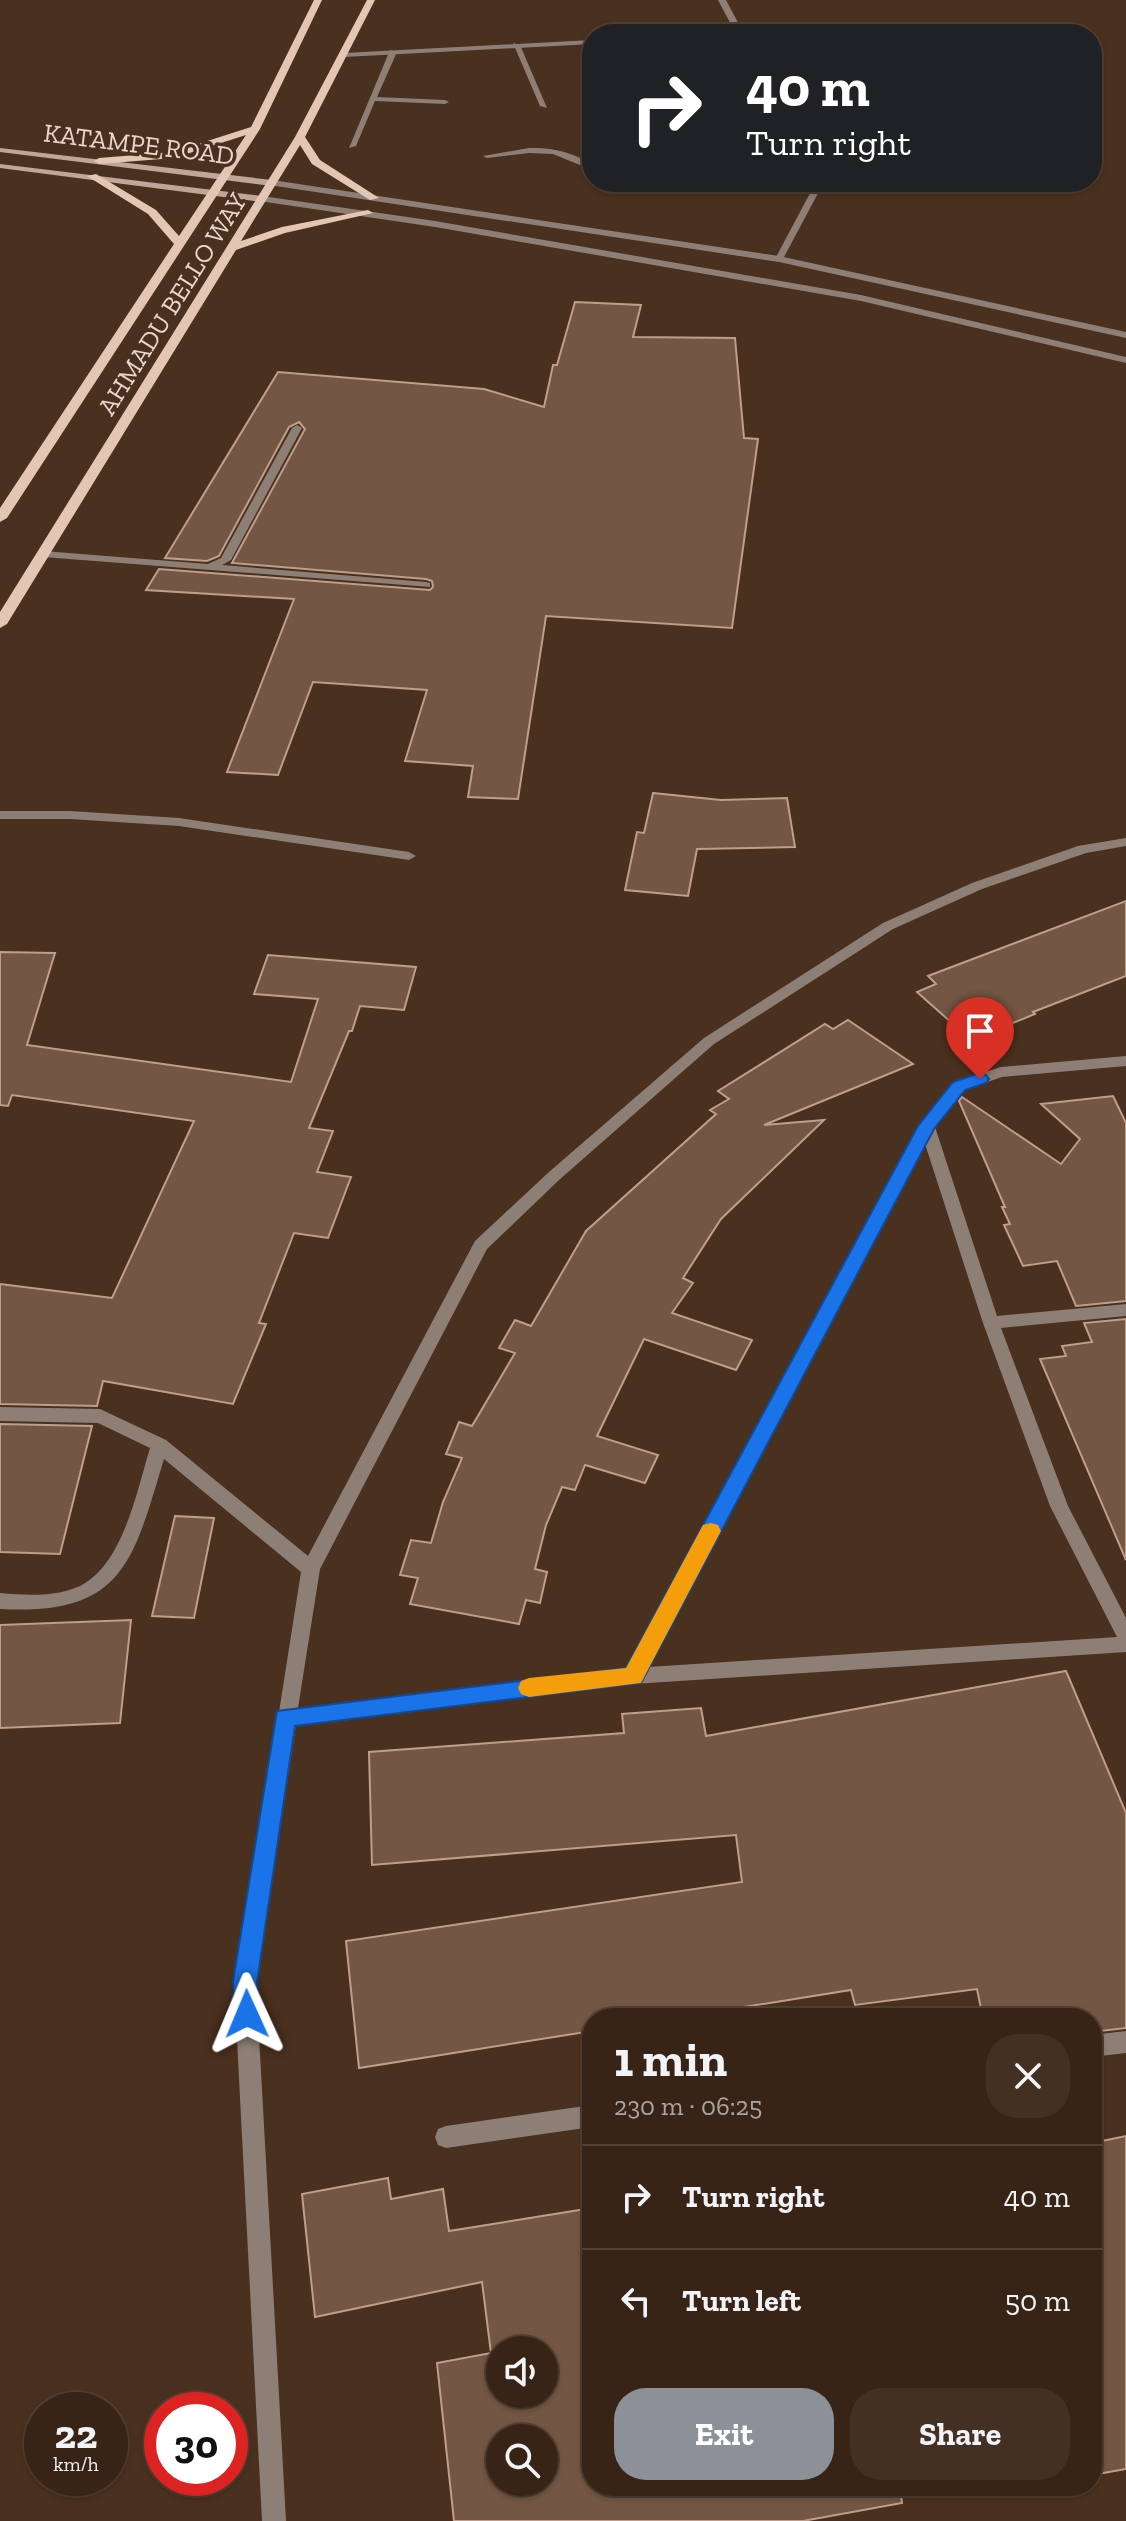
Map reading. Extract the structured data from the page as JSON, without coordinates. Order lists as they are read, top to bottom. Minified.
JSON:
{"streets":{"main road":["KATAMPE ROAD","AHMADU BELLO WAY"]},"crossings":[["KATAMPE ROAD","AHMADU BELLO WAY"]],"page":{"turn":["40 m","Turn right"],"heading":["1 min","230 m · 06:25"],"list":[{"name":"Turn right","value":"40 m"},{"name":"Turn left","value":"50 m"}],"buttons":["Exit","Share"],"speed":"22 km/h","limit":"30"}}
